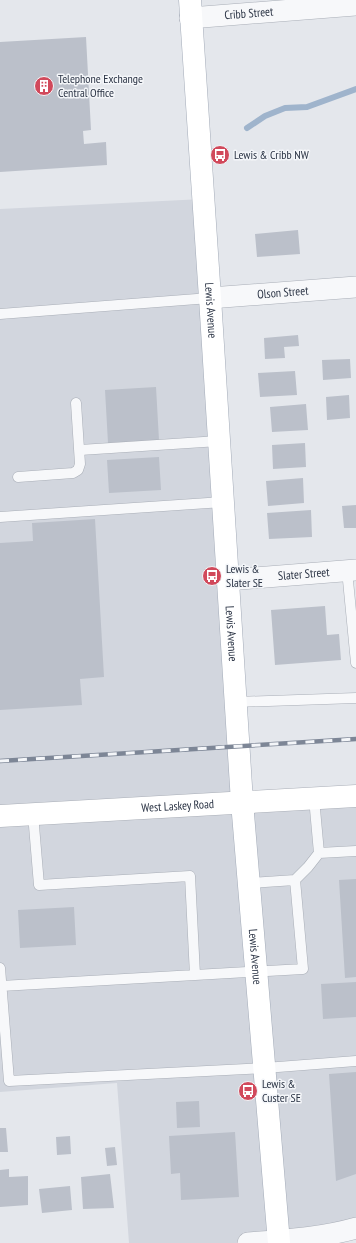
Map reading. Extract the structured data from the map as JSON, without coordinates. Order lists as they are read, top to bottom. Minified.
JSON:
{"streets":{"main road":["Lewis Avenue","West Laskey Road"],"street":["Cribb Street","Olson Street","Slater Street"]},"crossings":[["Cribb Street","Lewis Avenue"],["Olson Street","Lewis Avenue"],["Lewis Avenue","Slater Street"],["Lewis Avenue","West Laskey Road"]],"places":{"building":["Telephone Exchange Central Office"],"bus stop":["Lewis & Cribb NW","Lewis & Slater SE","Lewis & Custer SE"]}}
